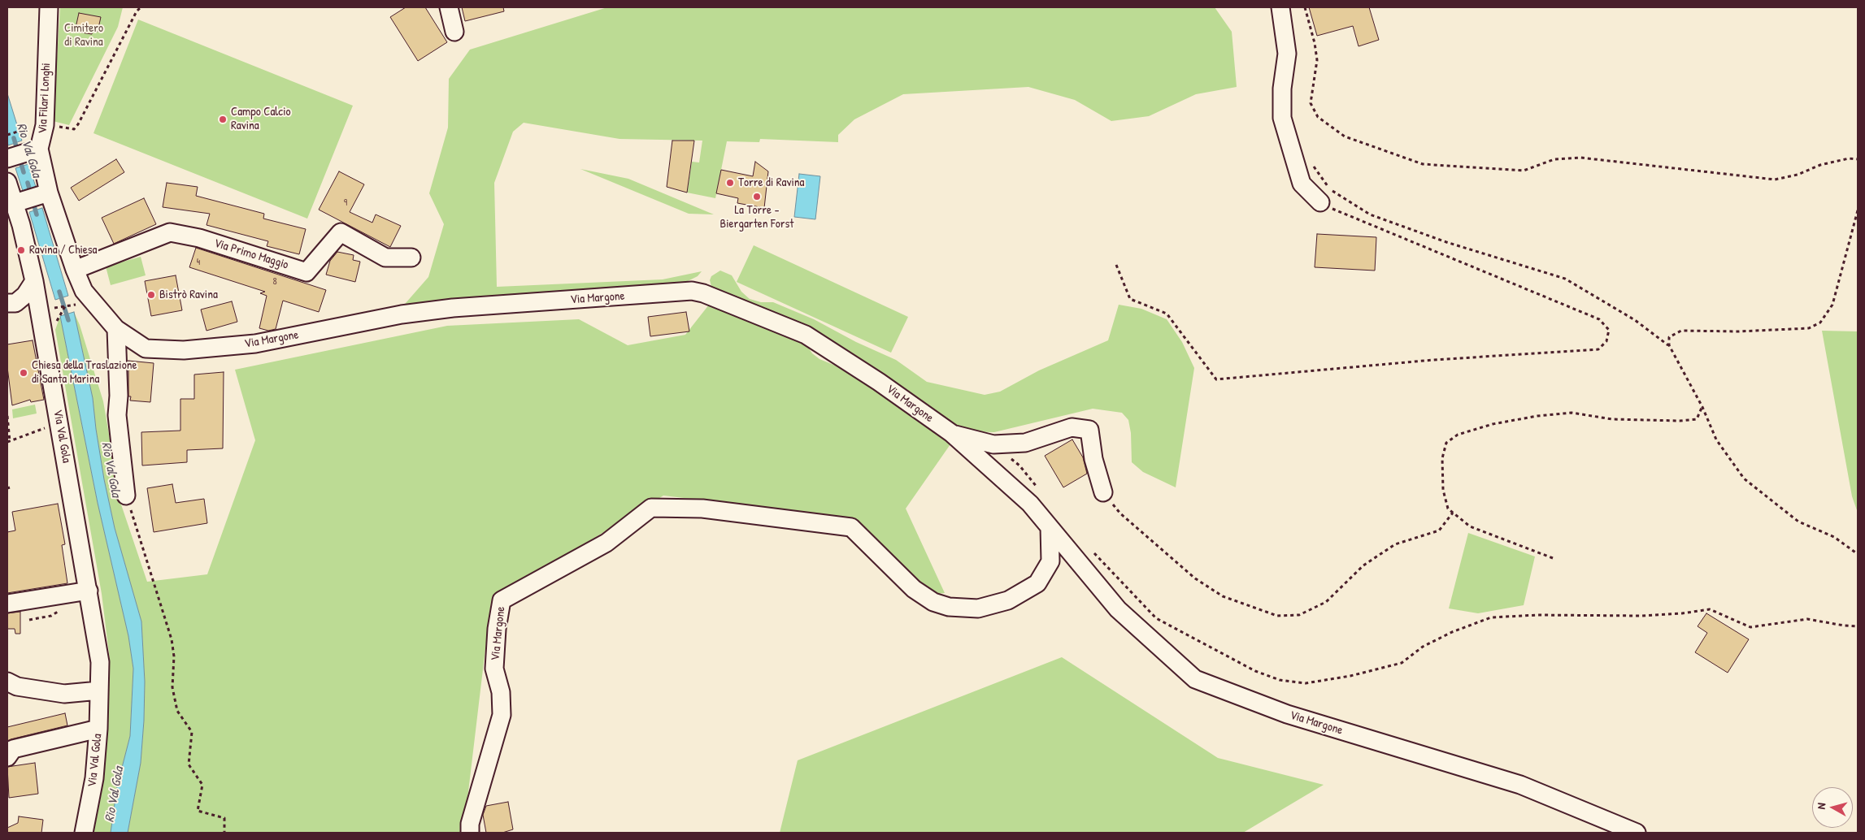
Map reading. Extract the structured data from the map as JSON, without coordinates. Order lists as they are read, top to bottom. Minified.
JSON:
{"streets":{"street":["Via Filari Longhi","Via Primo Maggio","Via Margone","Via Val Gola"]},"crossings":[["Via Filari Longhi","Via Primo Maggio"],["Via Filari Longhi","Via Margone"],["Via Filari Longhi","Via Val Gola"]],"water":["Rio Val Gola"],"parks":["Cimitero di Ravina"],"places":["Campo Calcio Ravina","Torre di Ravina","La Torre - Biergarten Forst","Ravina / Chiesa","Bistrò Ravina","Chiesa della Traslazione di Santa Marina"],"house_numbers":["9","4","8"],"north":"left"}
